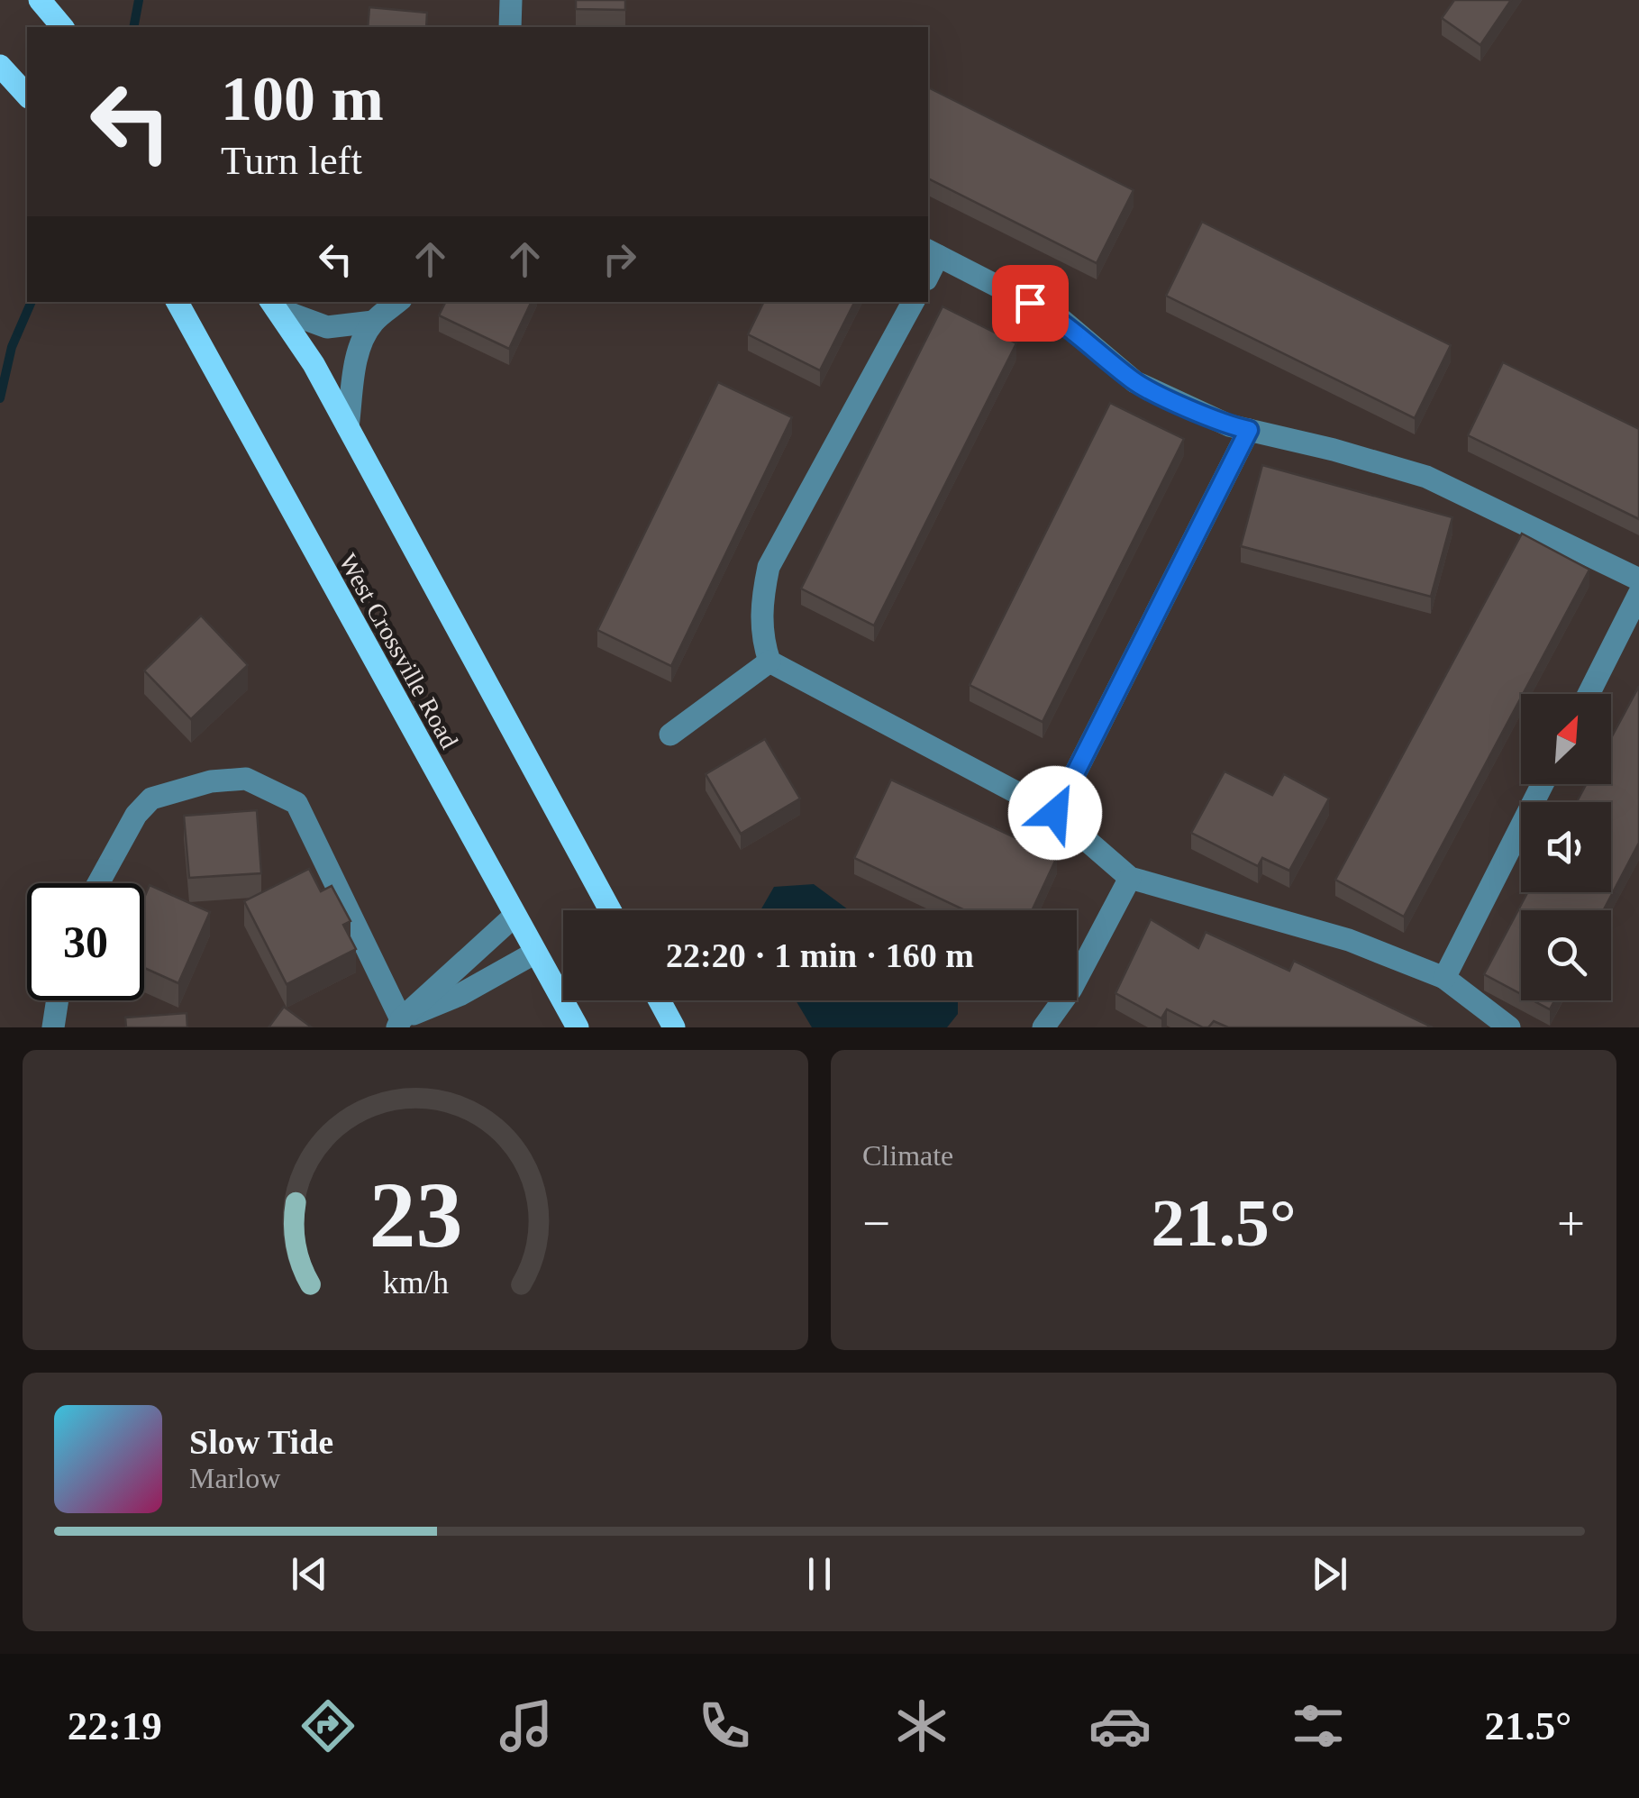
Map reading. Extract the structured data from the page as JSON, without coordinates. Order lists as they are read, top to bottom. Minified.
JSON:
{"streets":{"main road":["West Crossville Road"]},"north":"top right","page":{"turn":["100 m","Turn left"],"limit":"30","trip":"22:20 · 1 min · 160 m","tile":"Climate","heat":["−","21.5°","+"],"song":["Slow Tide","Marlow"],"tabs":["22:19","21.5°"],"gauge":["23","km/h"]}}
